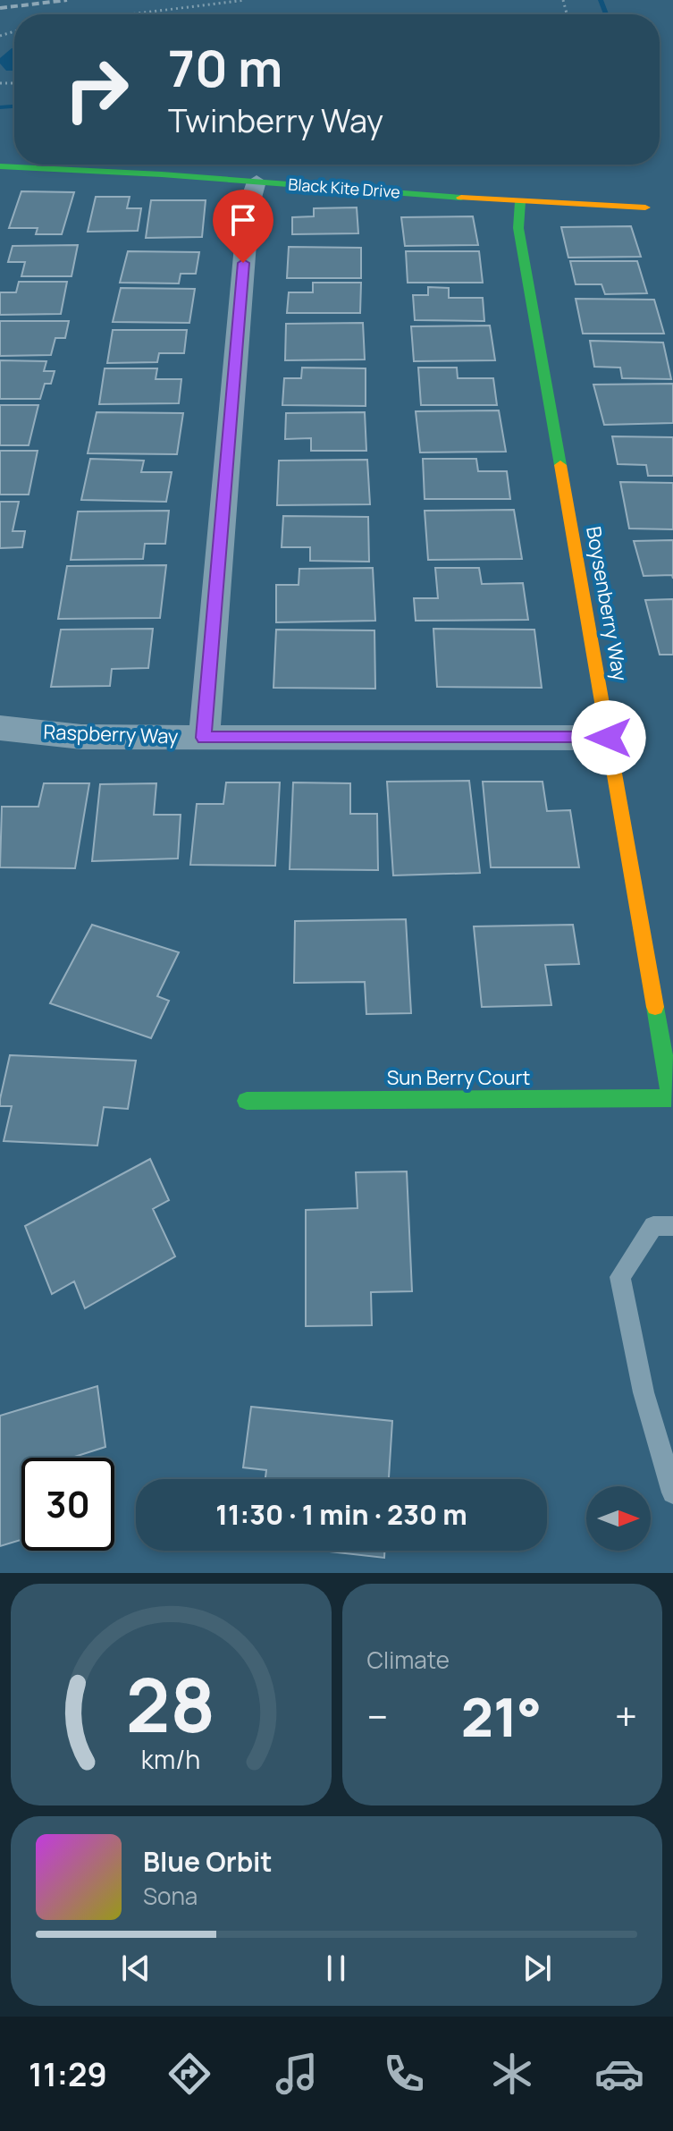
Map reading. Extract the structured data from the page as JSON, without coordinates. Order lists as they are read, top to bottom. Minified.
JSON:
{"streets":{"street":["Black Kite Drive","Boysenberry Way","Raspberry Way","Sun Berry Court"]},"crossings":[["Black Kite Drive","Boysenberry Way"],["Boysenberry Way","Raspberry Way"],["Boysenberry Way","Sun Berry Court"]],"north":"right","page":{"turn":["70 m","Twinberry Way"],"limit":"30","trip":"11:30 · 1 min · 230 m","tile":"Climate","heat":["−","21°","+"],"song":["Blue Orbit","Sona"],"tabs":"11:29","gauge":["28","km/h"]}}
